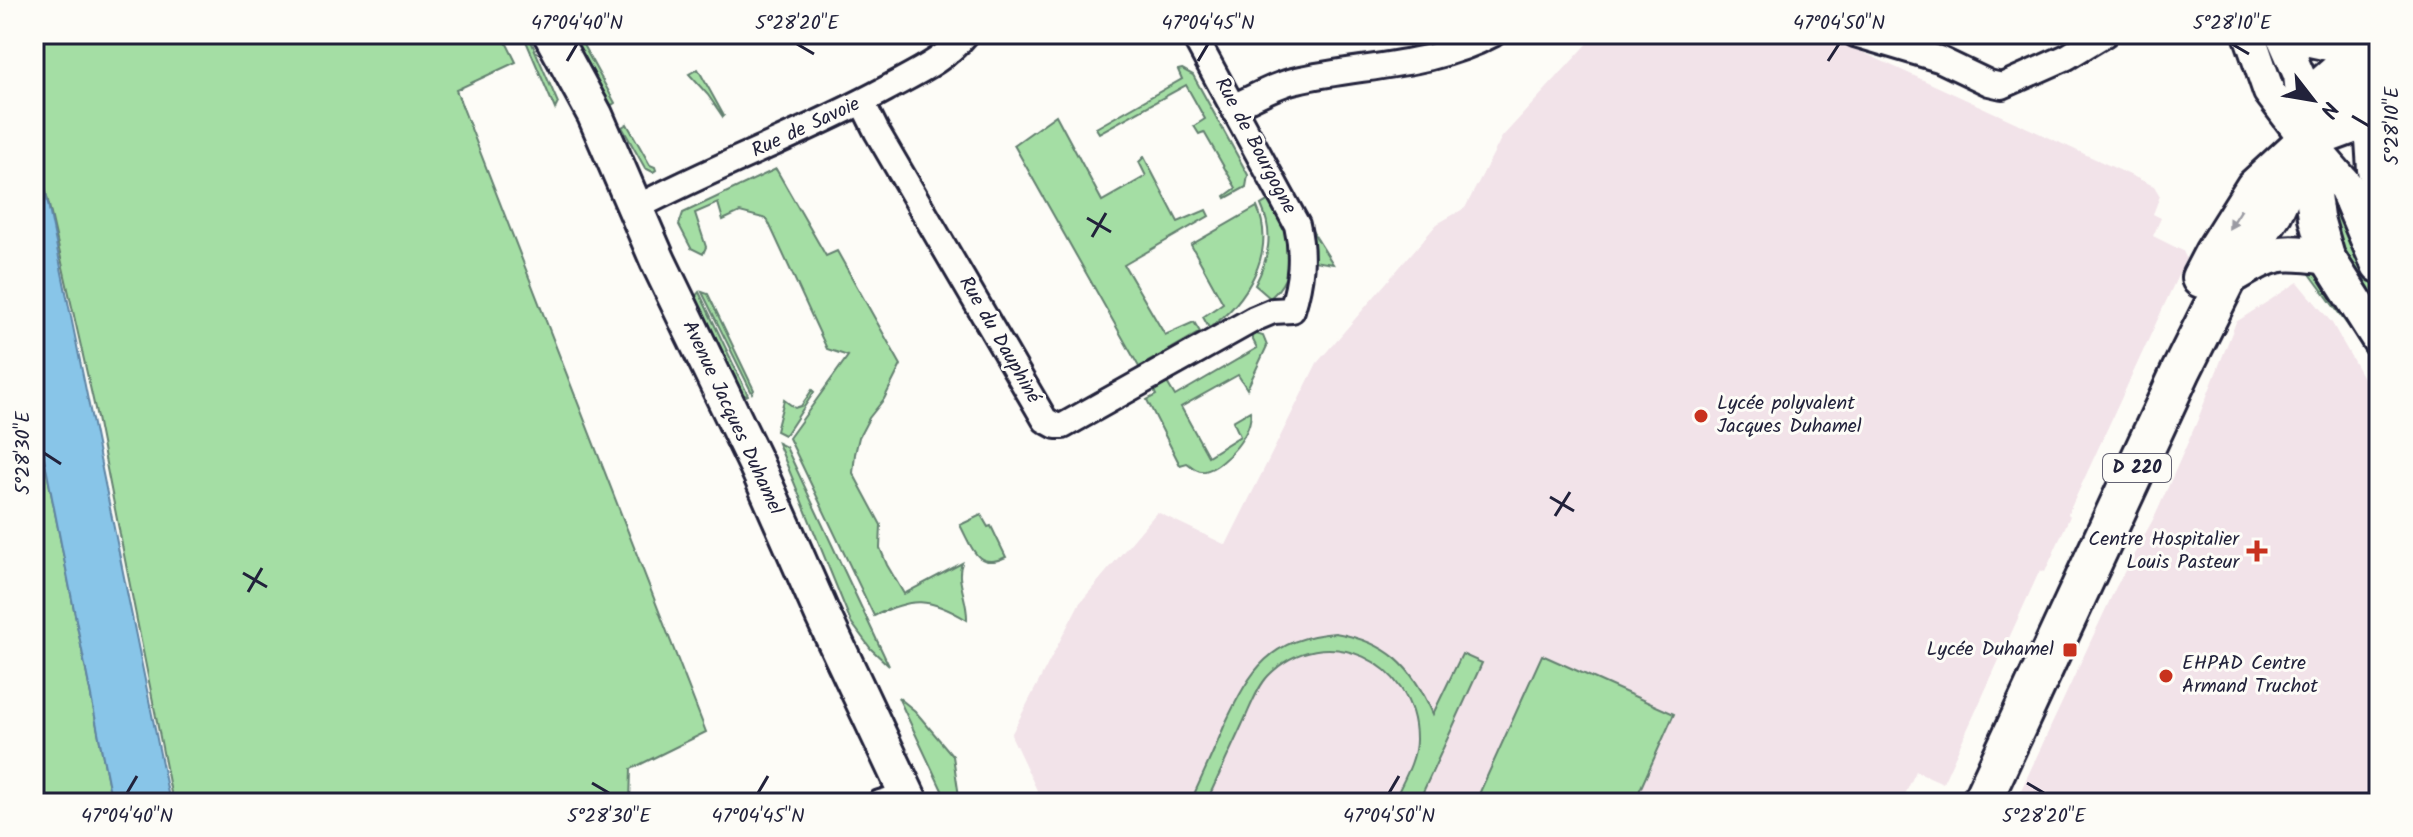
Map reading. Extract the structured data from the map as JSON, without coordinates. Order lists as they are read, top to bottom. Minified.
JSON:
{"streets":{"main road":["Avenue Jacques Duhamel","D 220"],"street":["Rue de Savoie","Rue de Bourgogne","Rue du Dauphiné"]},"crossings":[["Rue de Savoie","Rue du Dauphiné"],["Rue de Savoie","Avenue Jacques Duhamel"],["Rue de Bourgogne","Rue du Dauphiné"]],"places":{"other":["Lycée polyvalent Jacques Duhamel","EHPAD Centre Armand Truchot"],"health":["Centre Hospitalier Louis Pasteur"],"transit":["Lycée Duhamel"]},"north":"bottom right","coordinates":["47°04'40\"N","5°28'20\"E","47°04'45\"N","47°04'50\"N","5°28'10\"E","5°28'30\"E"]}
